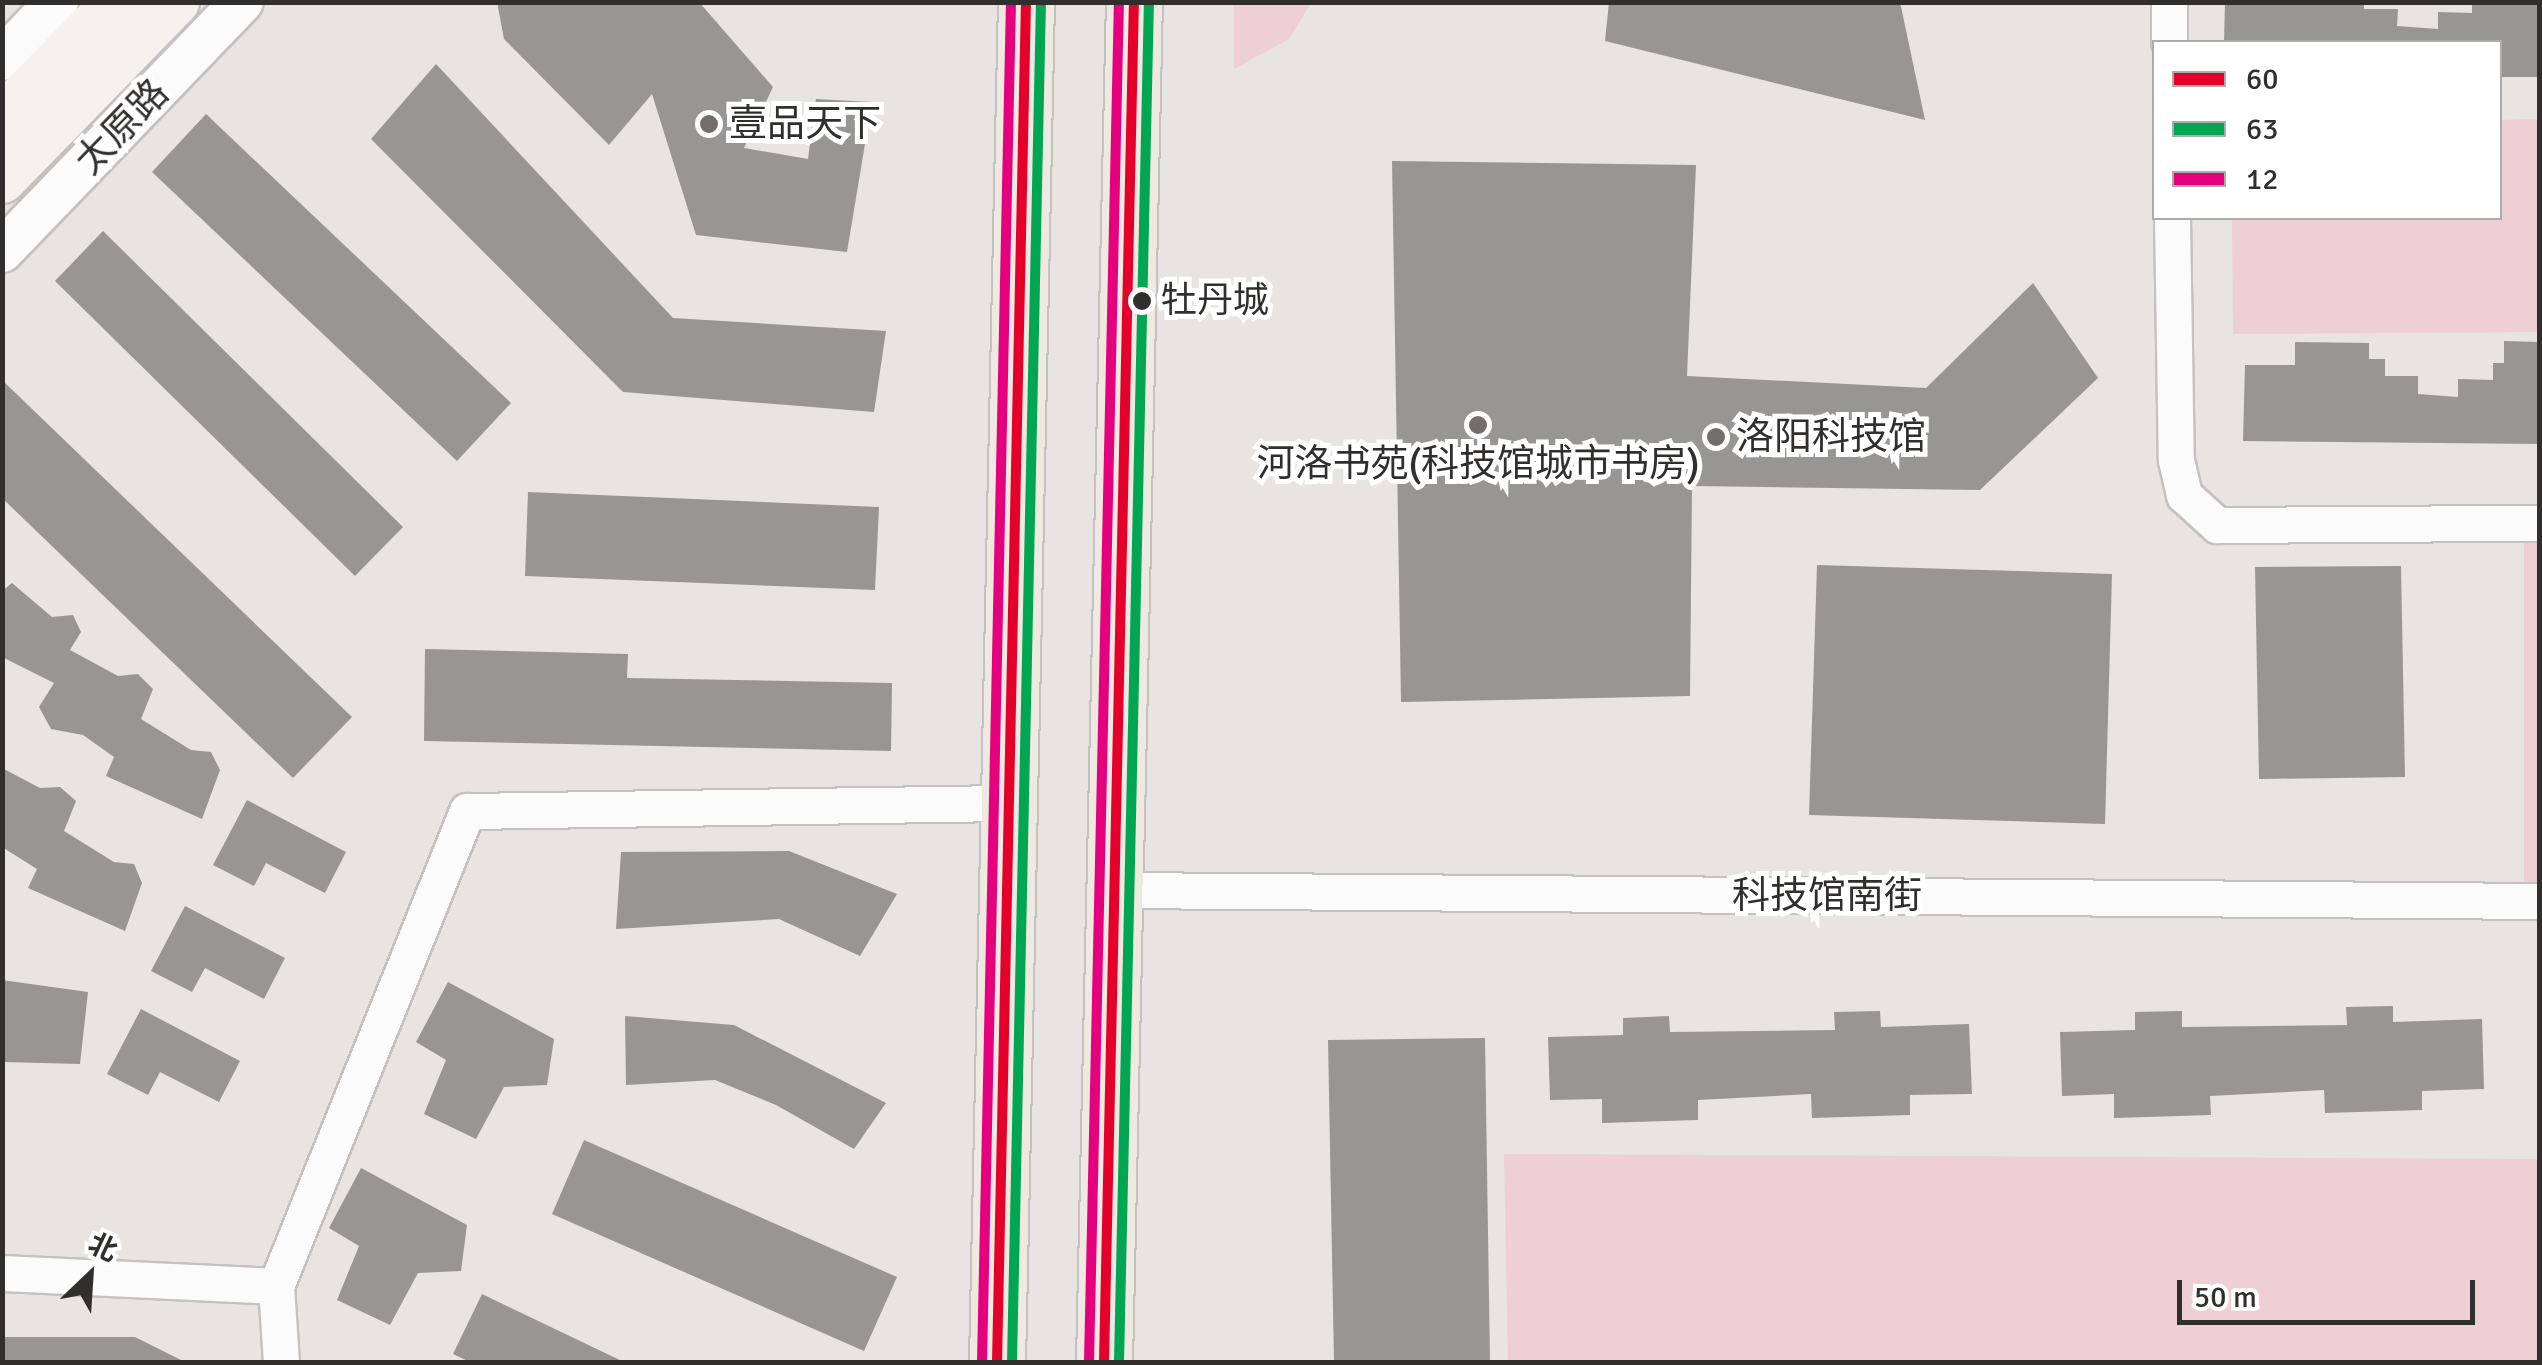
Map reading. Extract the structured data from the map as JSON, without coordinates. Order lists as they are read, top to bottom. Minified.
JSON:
{"streets":{"main road":["太原路"],"street":["科技馆南街"]},"places":["壹品天下","牡丹城","河洛书苑(科技馆城市书房)","洛阳科技馆"],"lines":["transit line 60","transit line 63","transit line 12"],"legend":["60","63","12"],"scale_bar":"50 m","north":"top right"}
